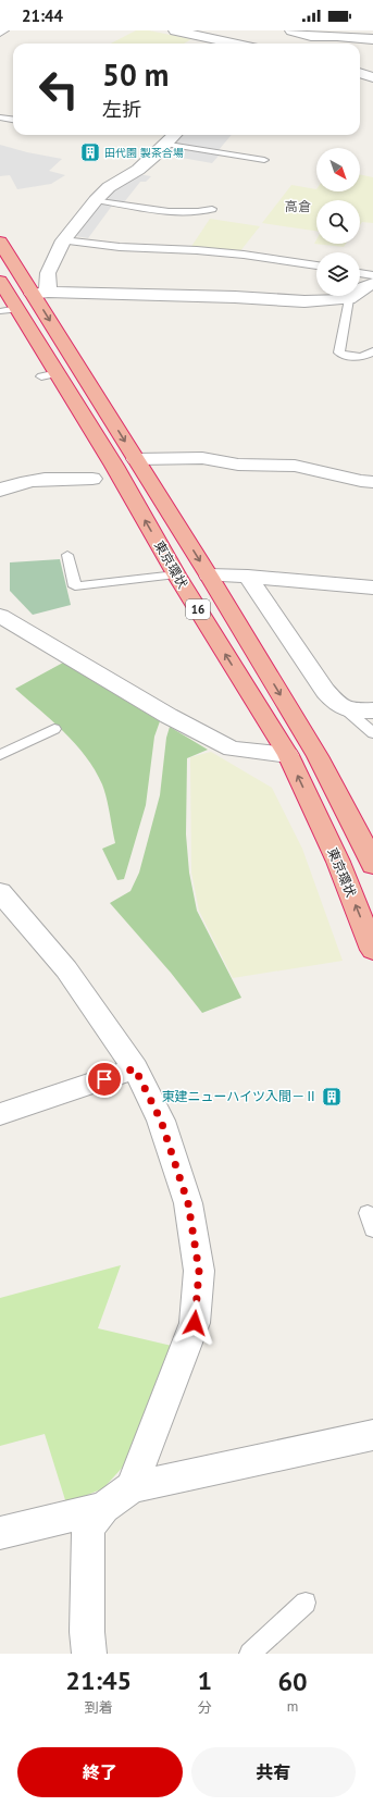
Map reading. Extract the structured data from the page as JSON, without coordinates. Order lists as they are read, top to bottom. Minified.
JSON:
{"streets":{"highway":["東京環状","16"]},"districts":["高倉"],"places":{"building":["田代園 製茶合場","東建ニューハイツ入間－Ⅱ"]},"north":"bottom right","page":{"status":"21:44","turn":["50 m","左折"],"eta":["21:45","到着","1","分","60","m"],"buttons":["終了","共有"]}}
